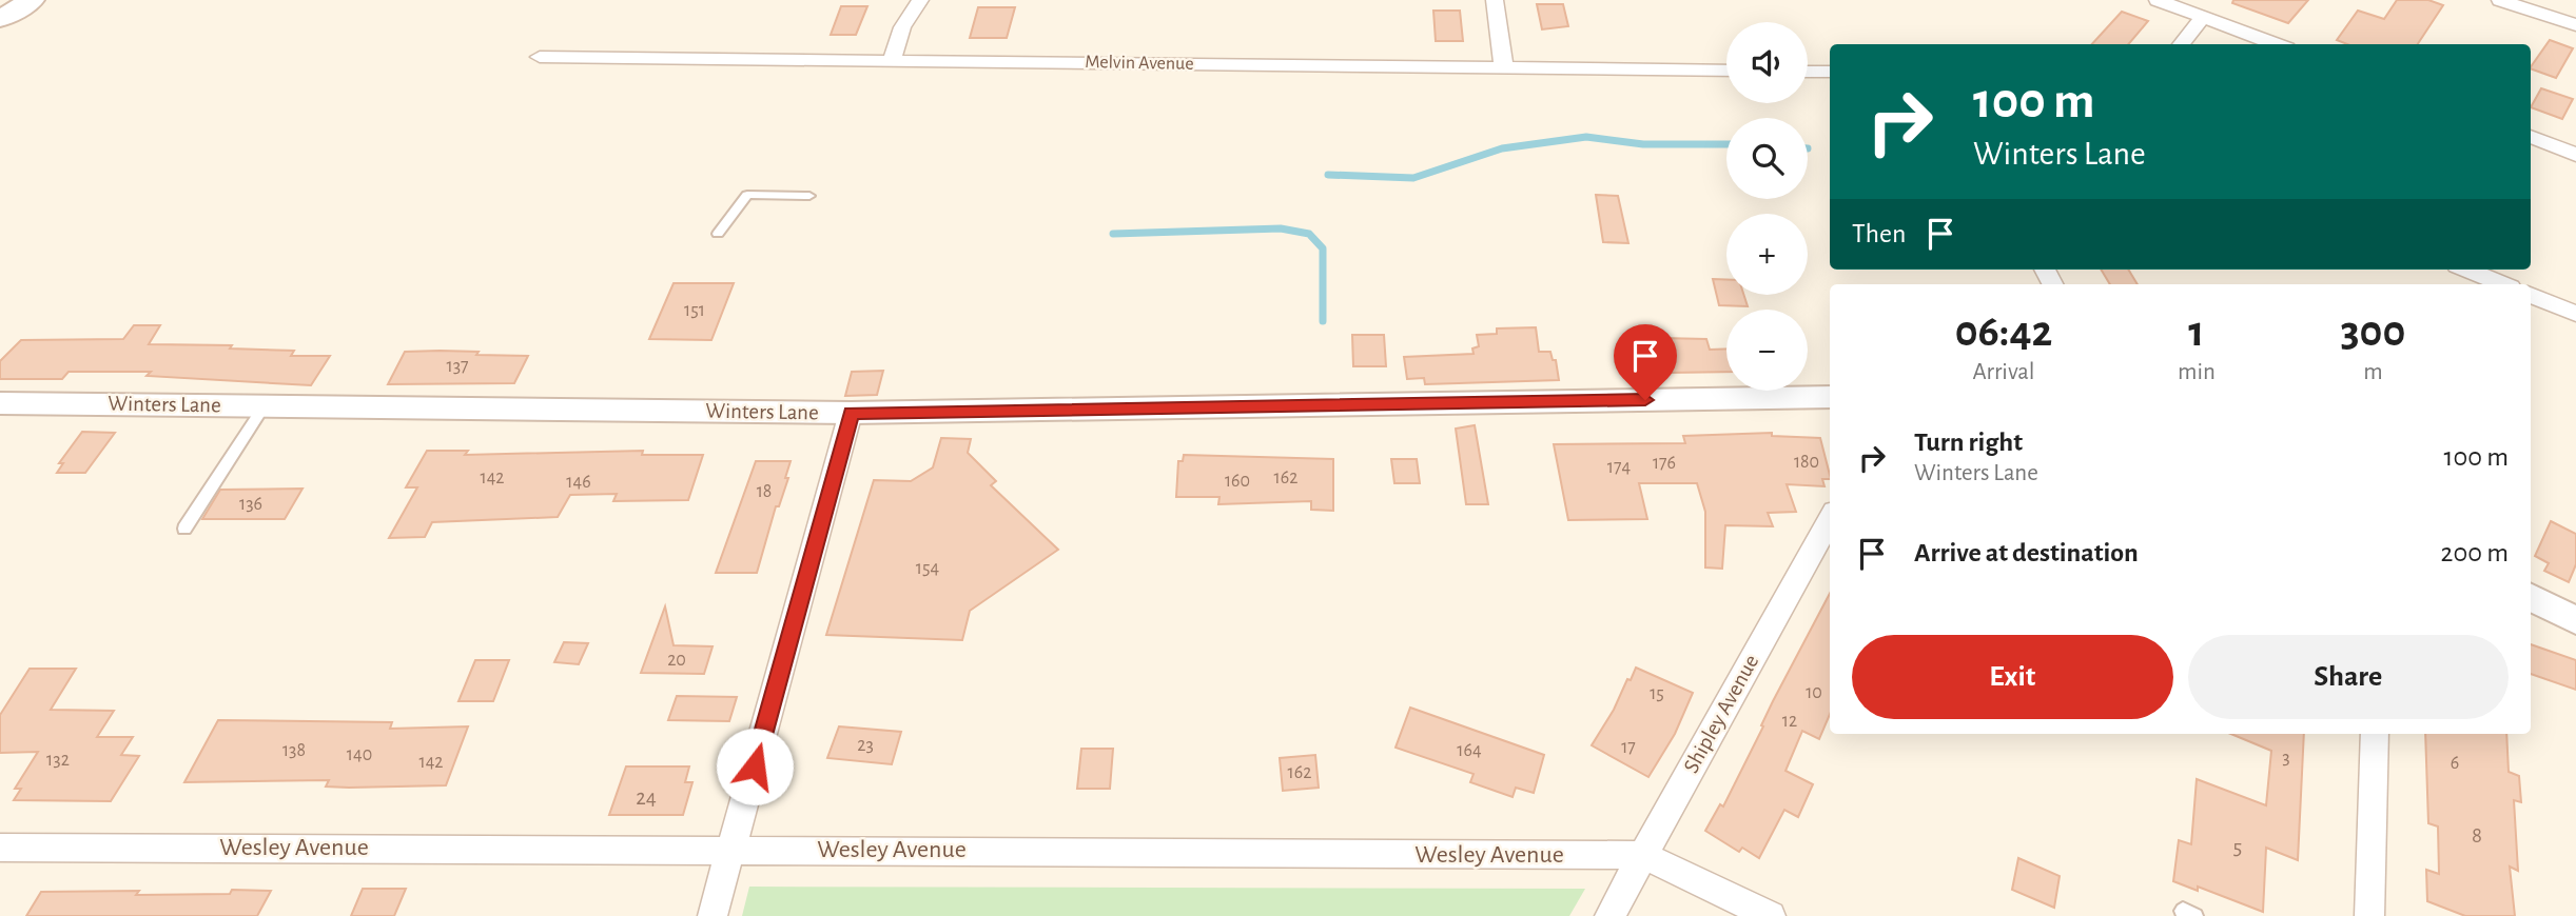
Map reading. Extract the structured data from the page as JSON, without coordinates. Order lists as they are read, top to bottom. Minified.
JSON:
{"streets":{"street":["Melvin Avenue","Winters Lane","Shipley Avenue","Wesley Avenue"]},"crossings":[["Shipley Avenue","Wesley Avenue"]],"house_numbers":["151","137","180","176","174","142","162","160","146","18","136","154","20","10","15","12","23","17","138","164","140","3","132","142","6","162","24","8","5"],"page":{"map_buttons":["+","−"],"turn":["100 m","Winters Lane"],"then":"Then","eta":["06:42","Arrival","1","min","300","m"],"list":[{"name":"Turn right","note":"Winters Lane","value":"100 m"},{"name":"Arrive at destination","value":"200 m"}],"buttons":["Exit","Share"]}}
